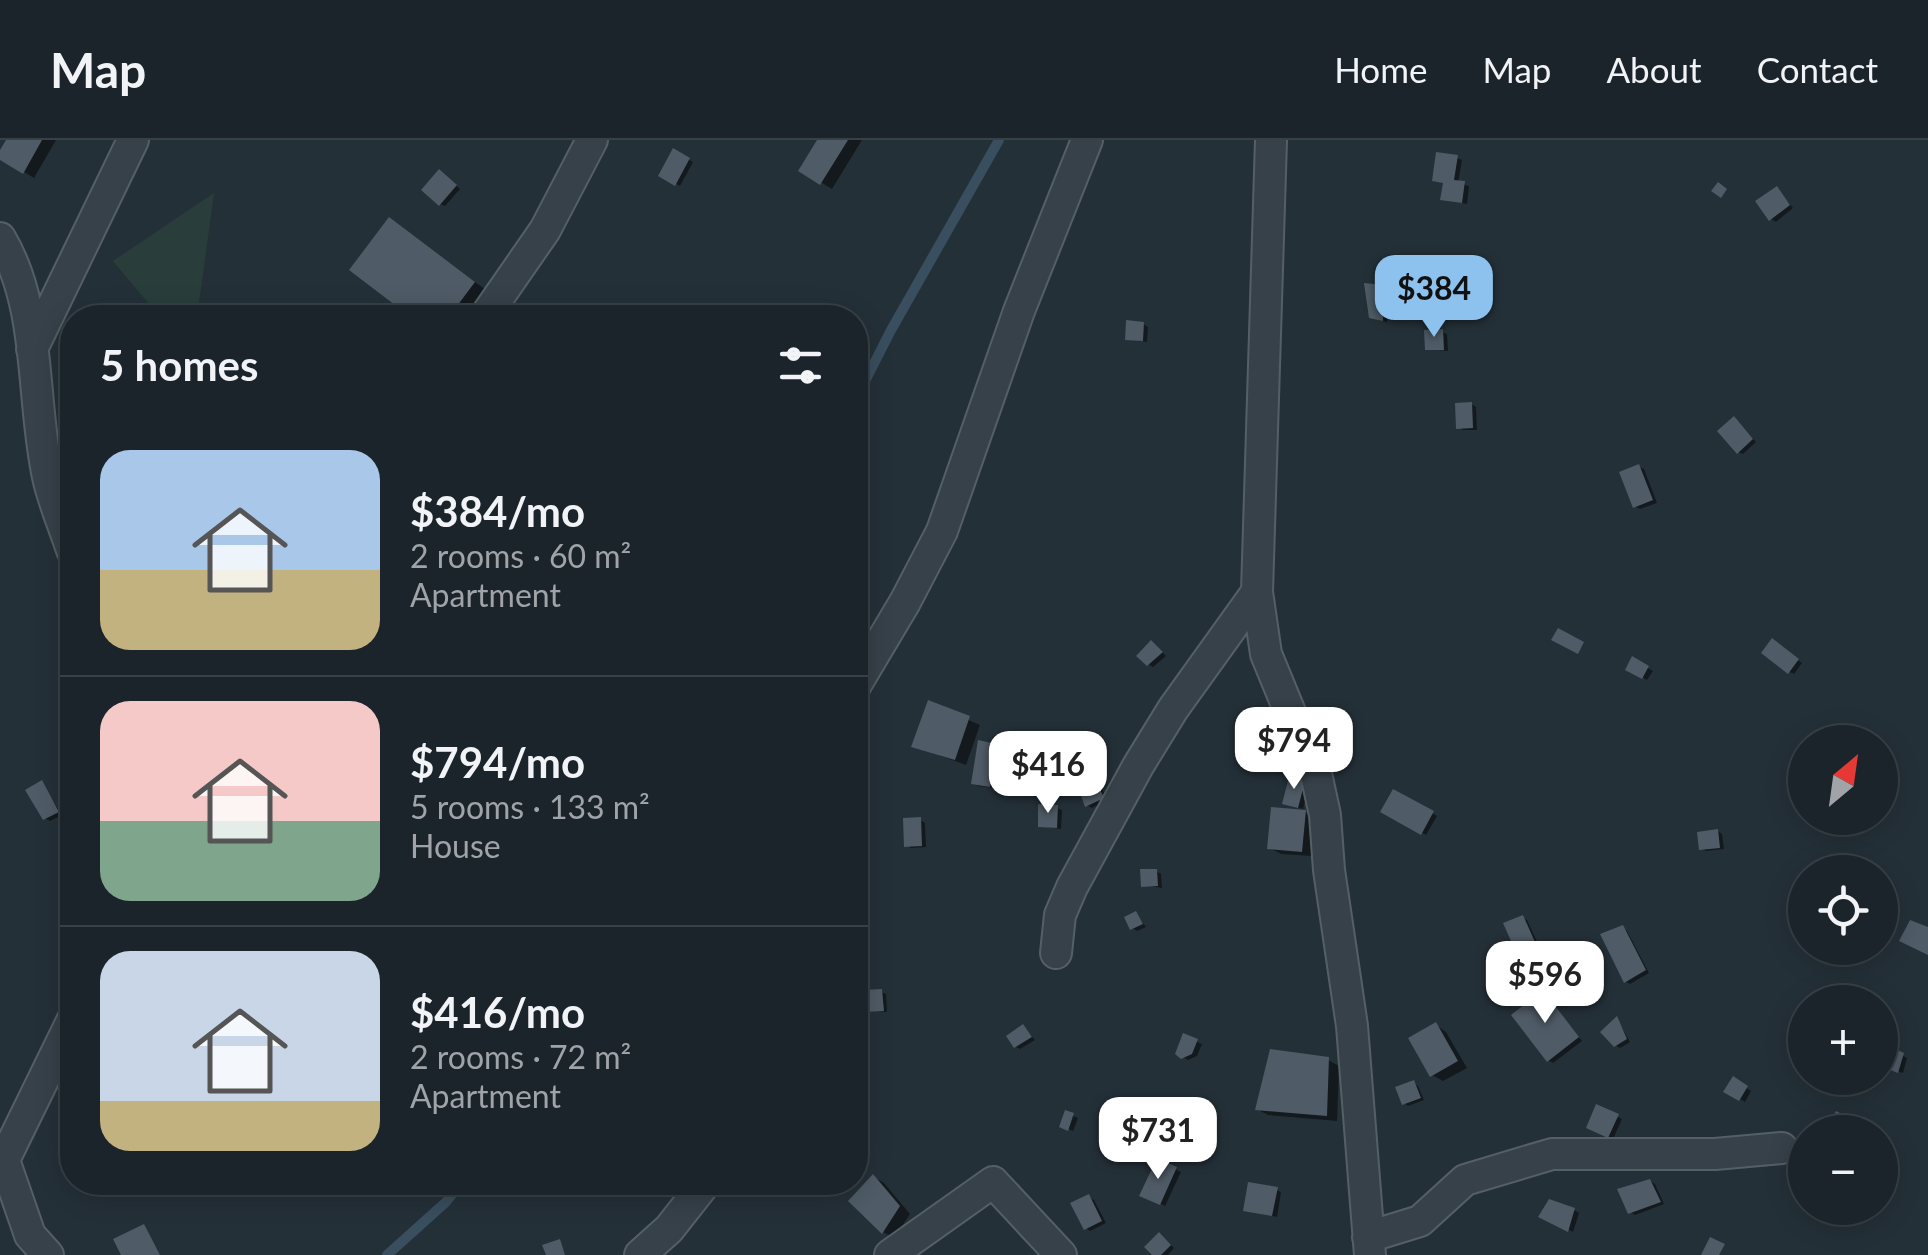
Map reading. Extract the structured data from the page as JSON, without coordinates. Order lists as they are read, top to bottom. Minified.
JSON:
{"north":"top right","page":{"header":"Map","nav":["Home","Map","About","Contact"],"price":["$384","$794","$416","$596","$731"],"heading":"5 homes","list":[{"name":"$384/mo","note":"2 rooms · 60 m² · Apartment"},{"name":"$794/mo","note":"5 rooms · 133 m² · House"},{"name":"$416/mo","note":"2 rooms · 72 m² · Apartment"}],"map_buttons":["+","−"]}}
